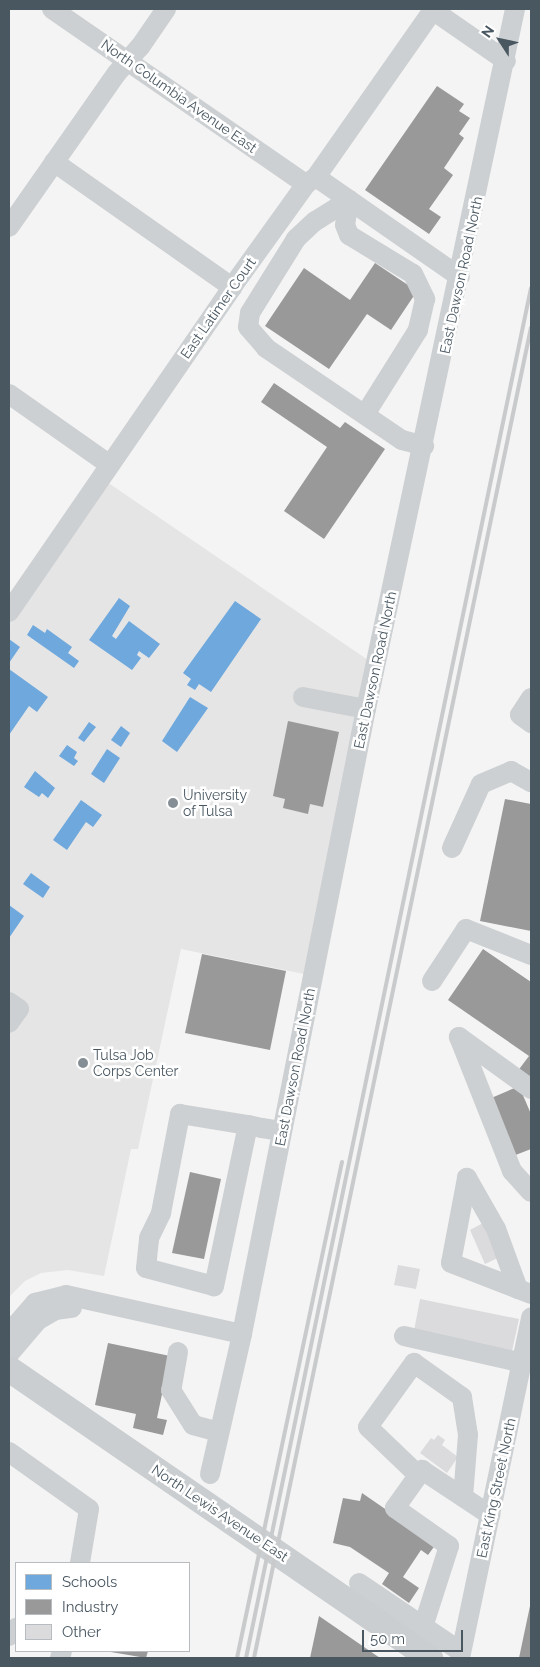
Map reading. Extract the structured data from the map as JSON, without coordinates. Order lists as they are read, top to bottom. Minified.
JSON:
{"streets":{"main road":["North Lewis Avenue East"],"street":["North Columbia Avenue East","East Dawson Road North","East Latimer Court","East King Street North"]},"crossings":[["North Columbia Avenue East","East Dawson Road North"],["North Columbia Avenue East","East Latimer Court"]],"places":["University of Tulsa","Tulsa Job Corps Center"],"legend":["Schools","Industry","Other"],"scale_bar":"50 m","north":"top left"}
